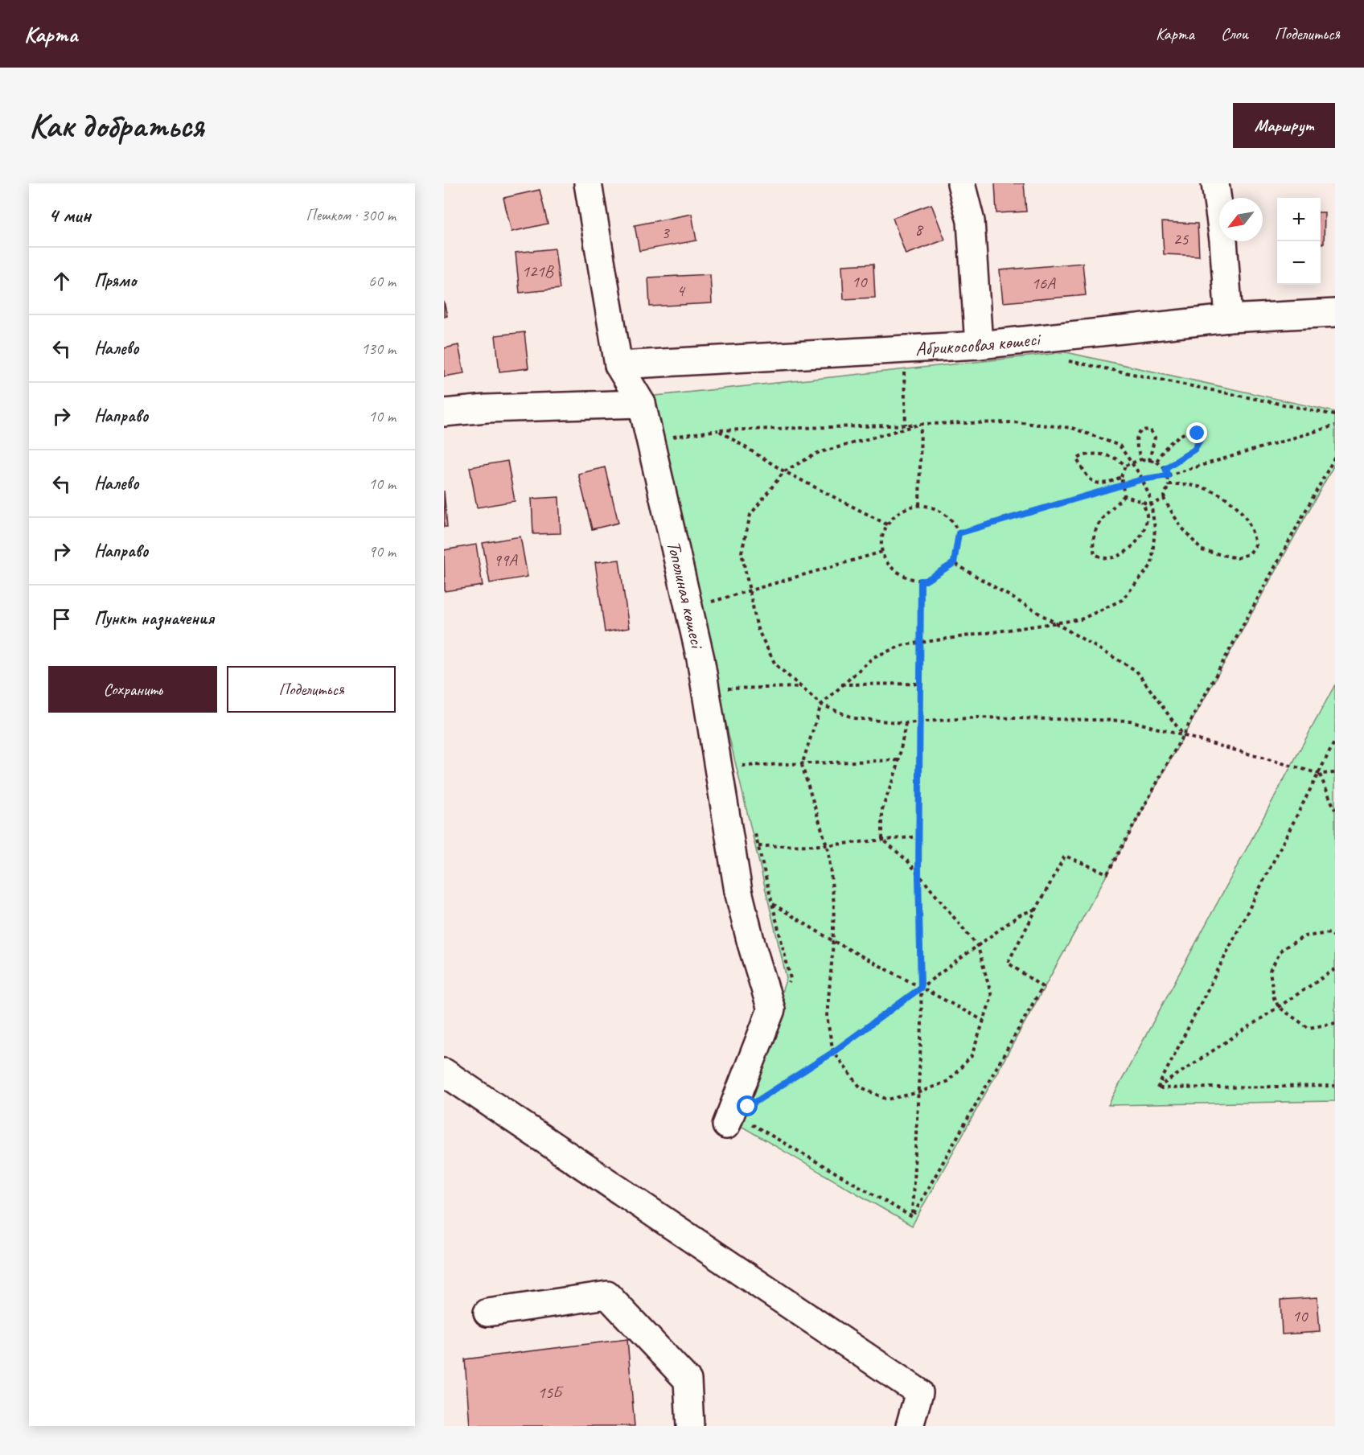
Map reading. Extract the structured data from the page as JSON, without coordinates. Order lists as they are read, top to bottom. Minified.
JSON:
{"streets":{"street":["Абрикосовая көшесі","Тополиная көшесі"]},"crossings":[["Абрикосовая көшесі","Тополиная көшесі"]],"house_numbers":["8","3","25","121В","10","16А","4","99А","10","15Б"],"north":"bottom left","page":{"header":"Карта","nav":["Карта","Слои","Поделиться"],"buttons":["Маршрут",["Сохранить","Поделиться"]],"title":"Как добраться","heading":["4 мин","Пешком · 300 m"],"map_buttons":["+","−"],"list":[["Прямо","60 m"],["Налево","130 m"],["Направо","10 m"],["Налево","10 m"],["Направо","90 m"],"Пункт назначения"]}}
